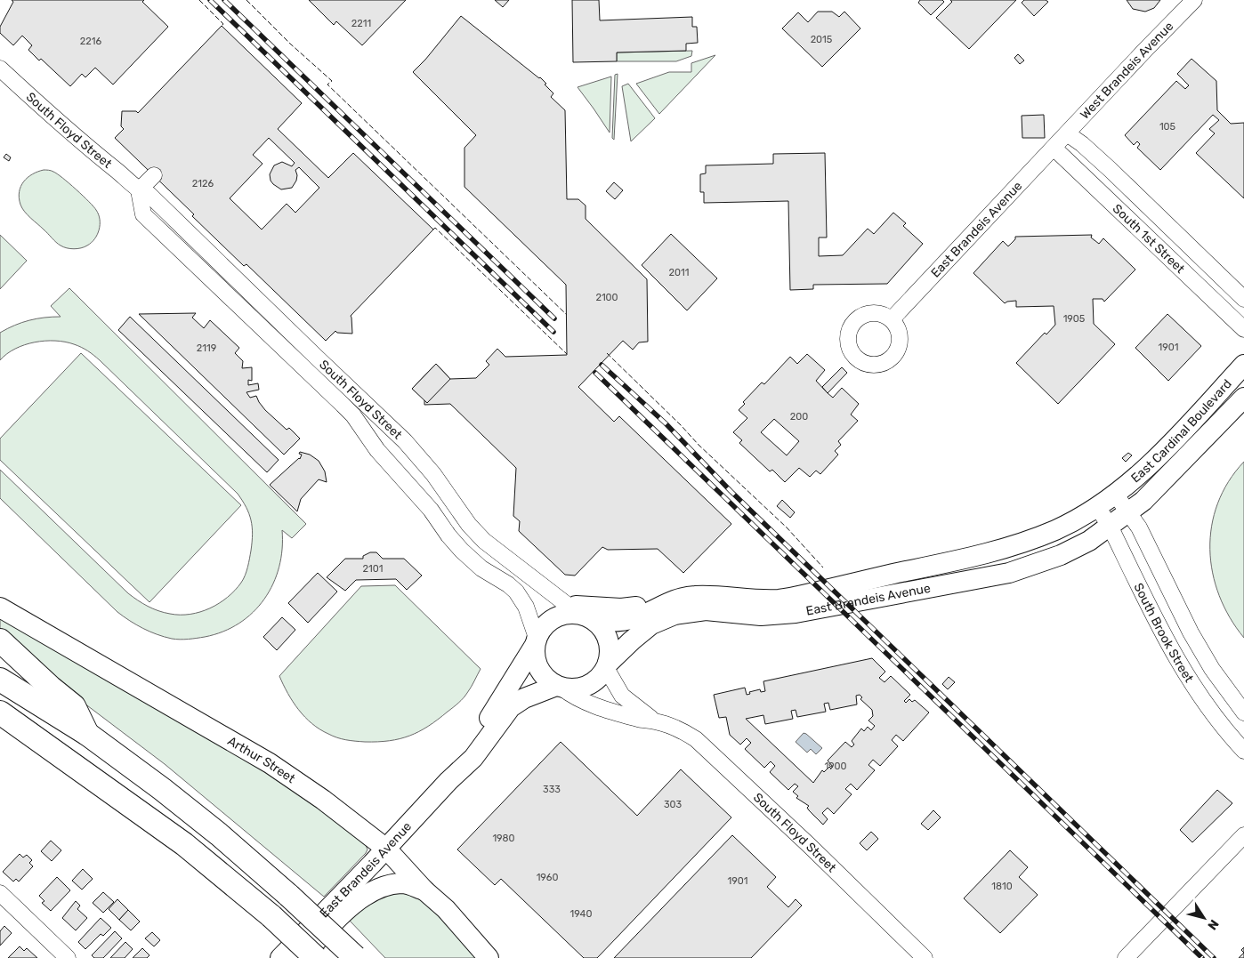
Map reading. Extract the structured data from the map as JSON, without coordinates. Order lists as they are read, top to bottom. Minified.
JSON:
{"streets":{"main road":["East Brandeis Avenue","East Cardinal Boulevard","Arthur Street"],"street":["West Brandeis Avenue","South Floyd Street","South 1st Street","South Brook Street"]},"crossings":[["West Brandeis Avenue","East Brandeis Avenue"],["West Brandeis Avenue","South 1st Street"],["South Floyd Street","East Brandeis Avenue"],["East Brandeis Avenue","South 1st Street"],["East Brandeis Avenue","East Cardinal Boulevard"],["East Brandeis Avenue","South Brook Street"],["East Brandeis Avenue","Arthur Street"],["East Cardinal Boulevard","South Brook Street"]],"house_numbers":["2211","2015","2216","105","2126","2011","2100","1905","1901","2119","200","2101","1900","333","303","1980","1960","1901","1810","1940"],"north":"bottom right"}
